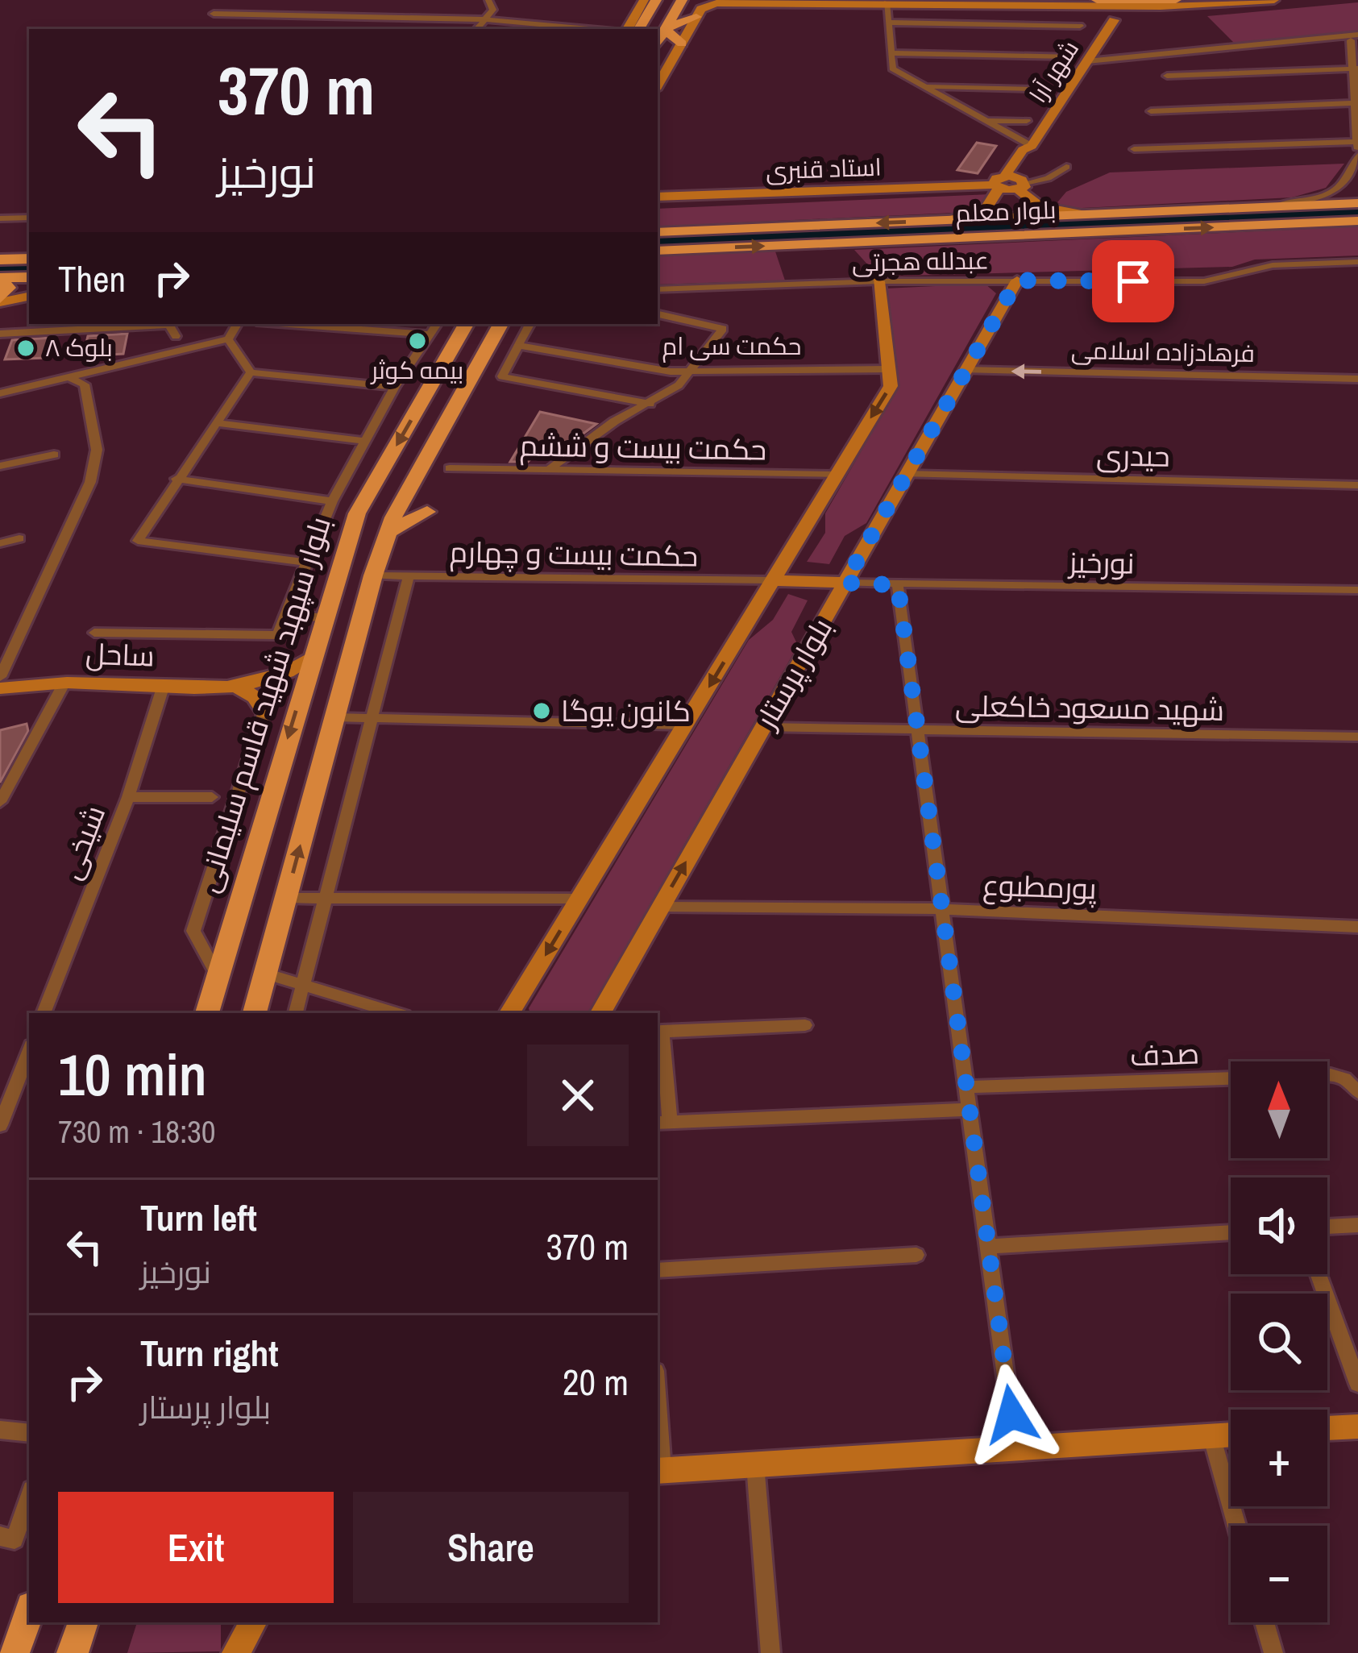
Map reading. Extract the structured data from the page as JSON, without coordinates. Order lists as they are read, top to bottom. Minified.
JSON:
{"streets":{"main road":["بلوار معلم","بلوار سپهبد شهید قاسم سلیمانی"],"street":["شهر آرا","استاد قنبری","عبدلله هجرتی","حکمت سی ام","فرهادزاده اسلامی","حکمت بیست و ششم","حیدری","حکمت بیست و چهارم","نورخیز","ساحل","بلوار پرستار","شهید مسعود خاکعلی","شیخی","پورمطبوع","صدف"]},"crossings":[["شهر آرا","استاد قنبری"],["شهر آرا","بلوار معلم"],["عبدلله هجرتی","بلوار پرستار"],["فرهادزاده اسلامی","بلوار پرستار"],["حیدری","بلوار پرستار"],["نورخیز","بلوار پرستار"],["ساحل","بلوار سپهبد شهید قاسم سلیمانی"],["ساحل","شیخی"],["بلوار پرستار","شهید مسعود خاکعلی"],["بلوار پرستار","پورمطبوع"]],"one_way":["فرهادزاده اسلامی"],"places":["بیمه کوثر","بلوک ۸","کانون یوگا"],"north":"top","page":{"turn":["370 m","نورخیز"],"then":"Then","heading":["10 min","730 m · 18:30"],"map_buttons":["+","−"],"list":[{"name":"Turn left","note":"نورخیز","value":"370 m"},{"name":"Turn right","note":"بلوار پرستار","value":"20 m"}],"buttons":["Exit","Share"]}}
